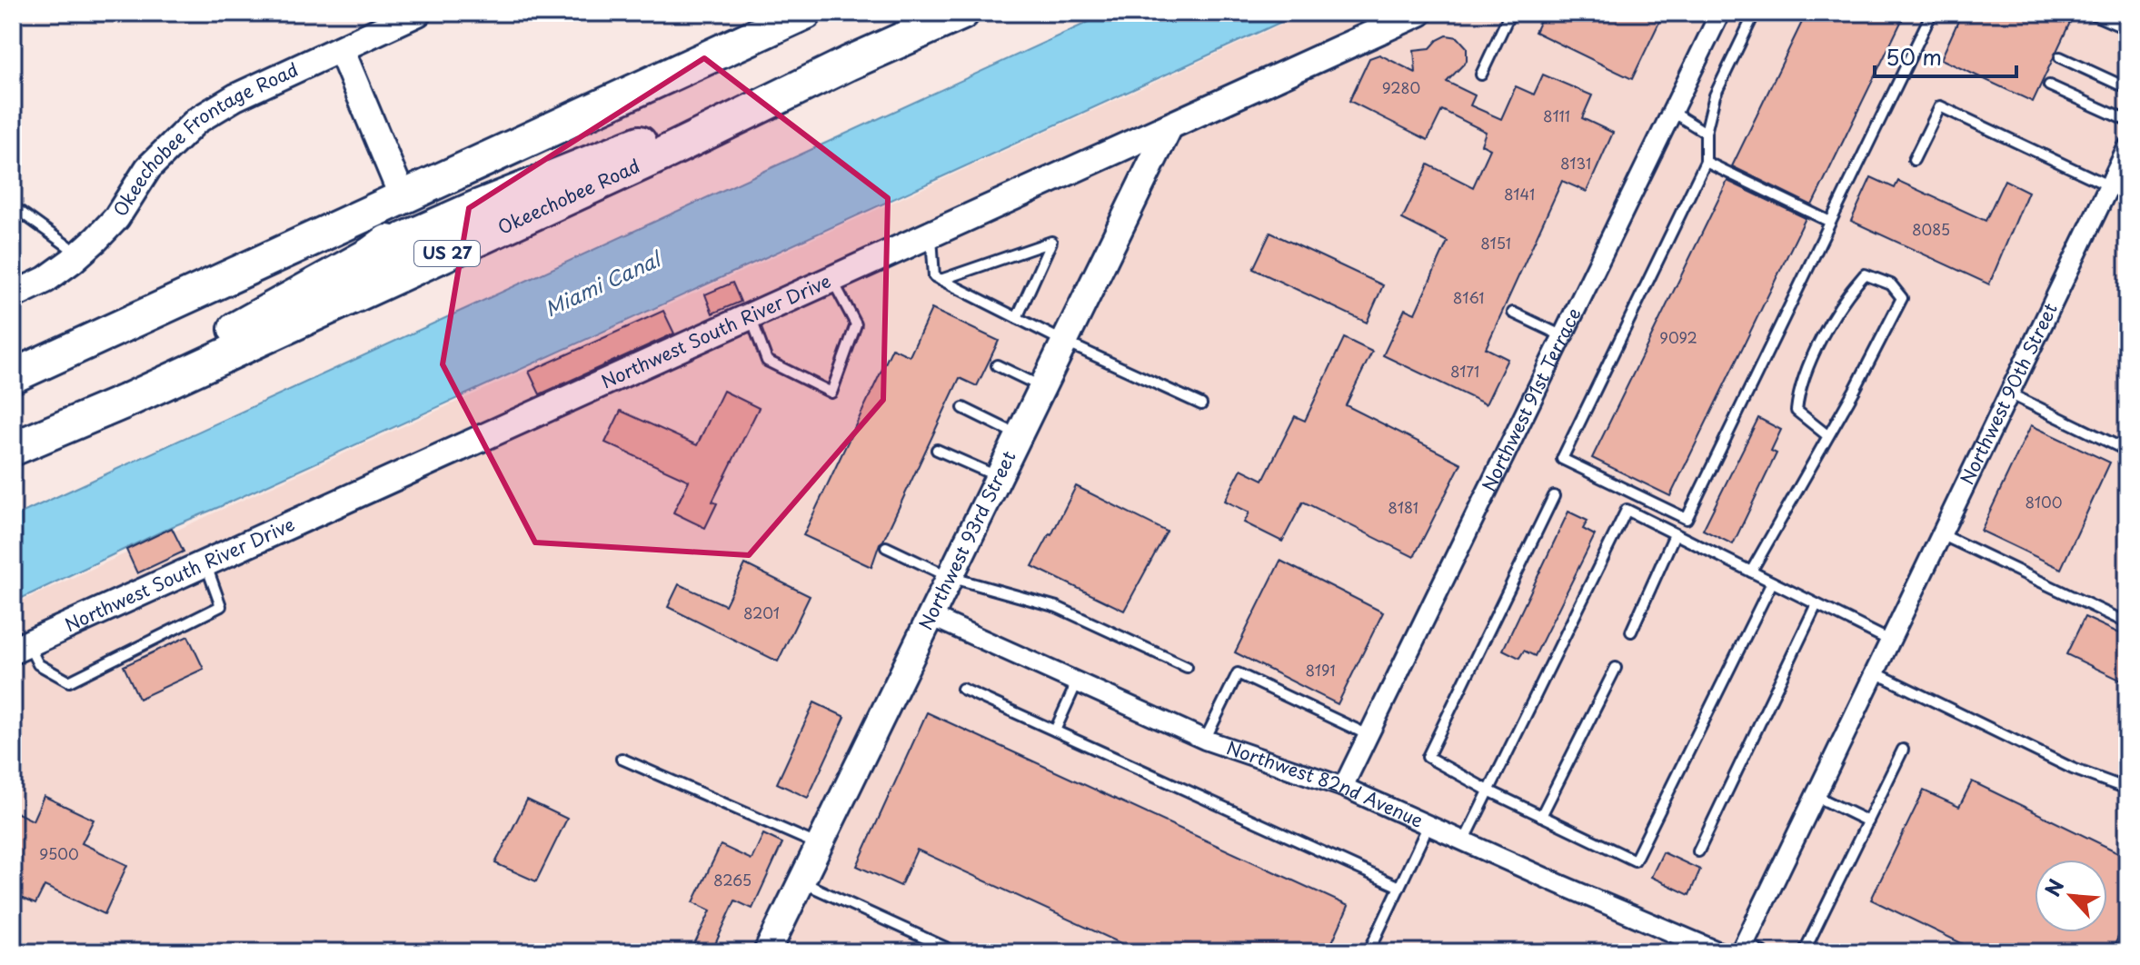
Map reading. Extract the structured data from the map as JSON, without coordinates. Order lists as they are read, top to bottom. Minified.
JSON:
{"streets":{"highway":["Okeechobee Road","US 27"],"street":["Okeechobee Frontage Road","Northwest South River Drive","Northwest 90th Street","Northwest 91st Terrace","Northwest 93rd Street","Northwest 82nd Avenue"]},"crossings":[["Northwest South River Drive","Northwest 93rd Street"],["Northwest 91st Terrace","Northwest 82nd Avenue"],["Northwest 93rd Street","Northwest 82nd Avenue"]],"water":["Miami Canal"],"house_numbers":["9280","8111","8131","8141","8085","8151","8161","9092","8171","8100","8181","8201","8191","9500","8265"],"scale_bar":"50 m","north":"top left"}
